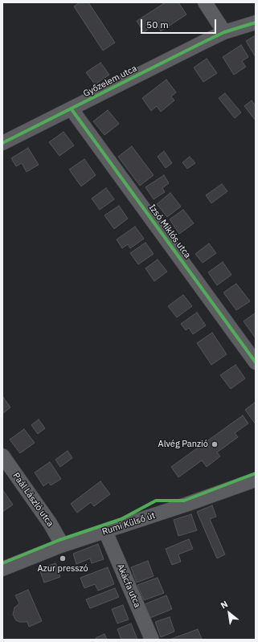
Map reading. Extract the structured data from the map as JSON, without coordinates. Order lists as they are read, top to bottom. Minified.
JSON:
{"streets":{"street":["Győzelem utca","Izsó Miklós utca","Paál László utca","Rumi Külső út","Akácfa utca"]},"crossings":[["Győzelem utca","Izsó Miklós utca"],["Paál László utca","Rumi Külső út"],["Rumi Külső út","Akácfa utca"]],"places":["Alvég Panzió","Azur presszó"],"scale_bar":"50 m","north":"top left"}
